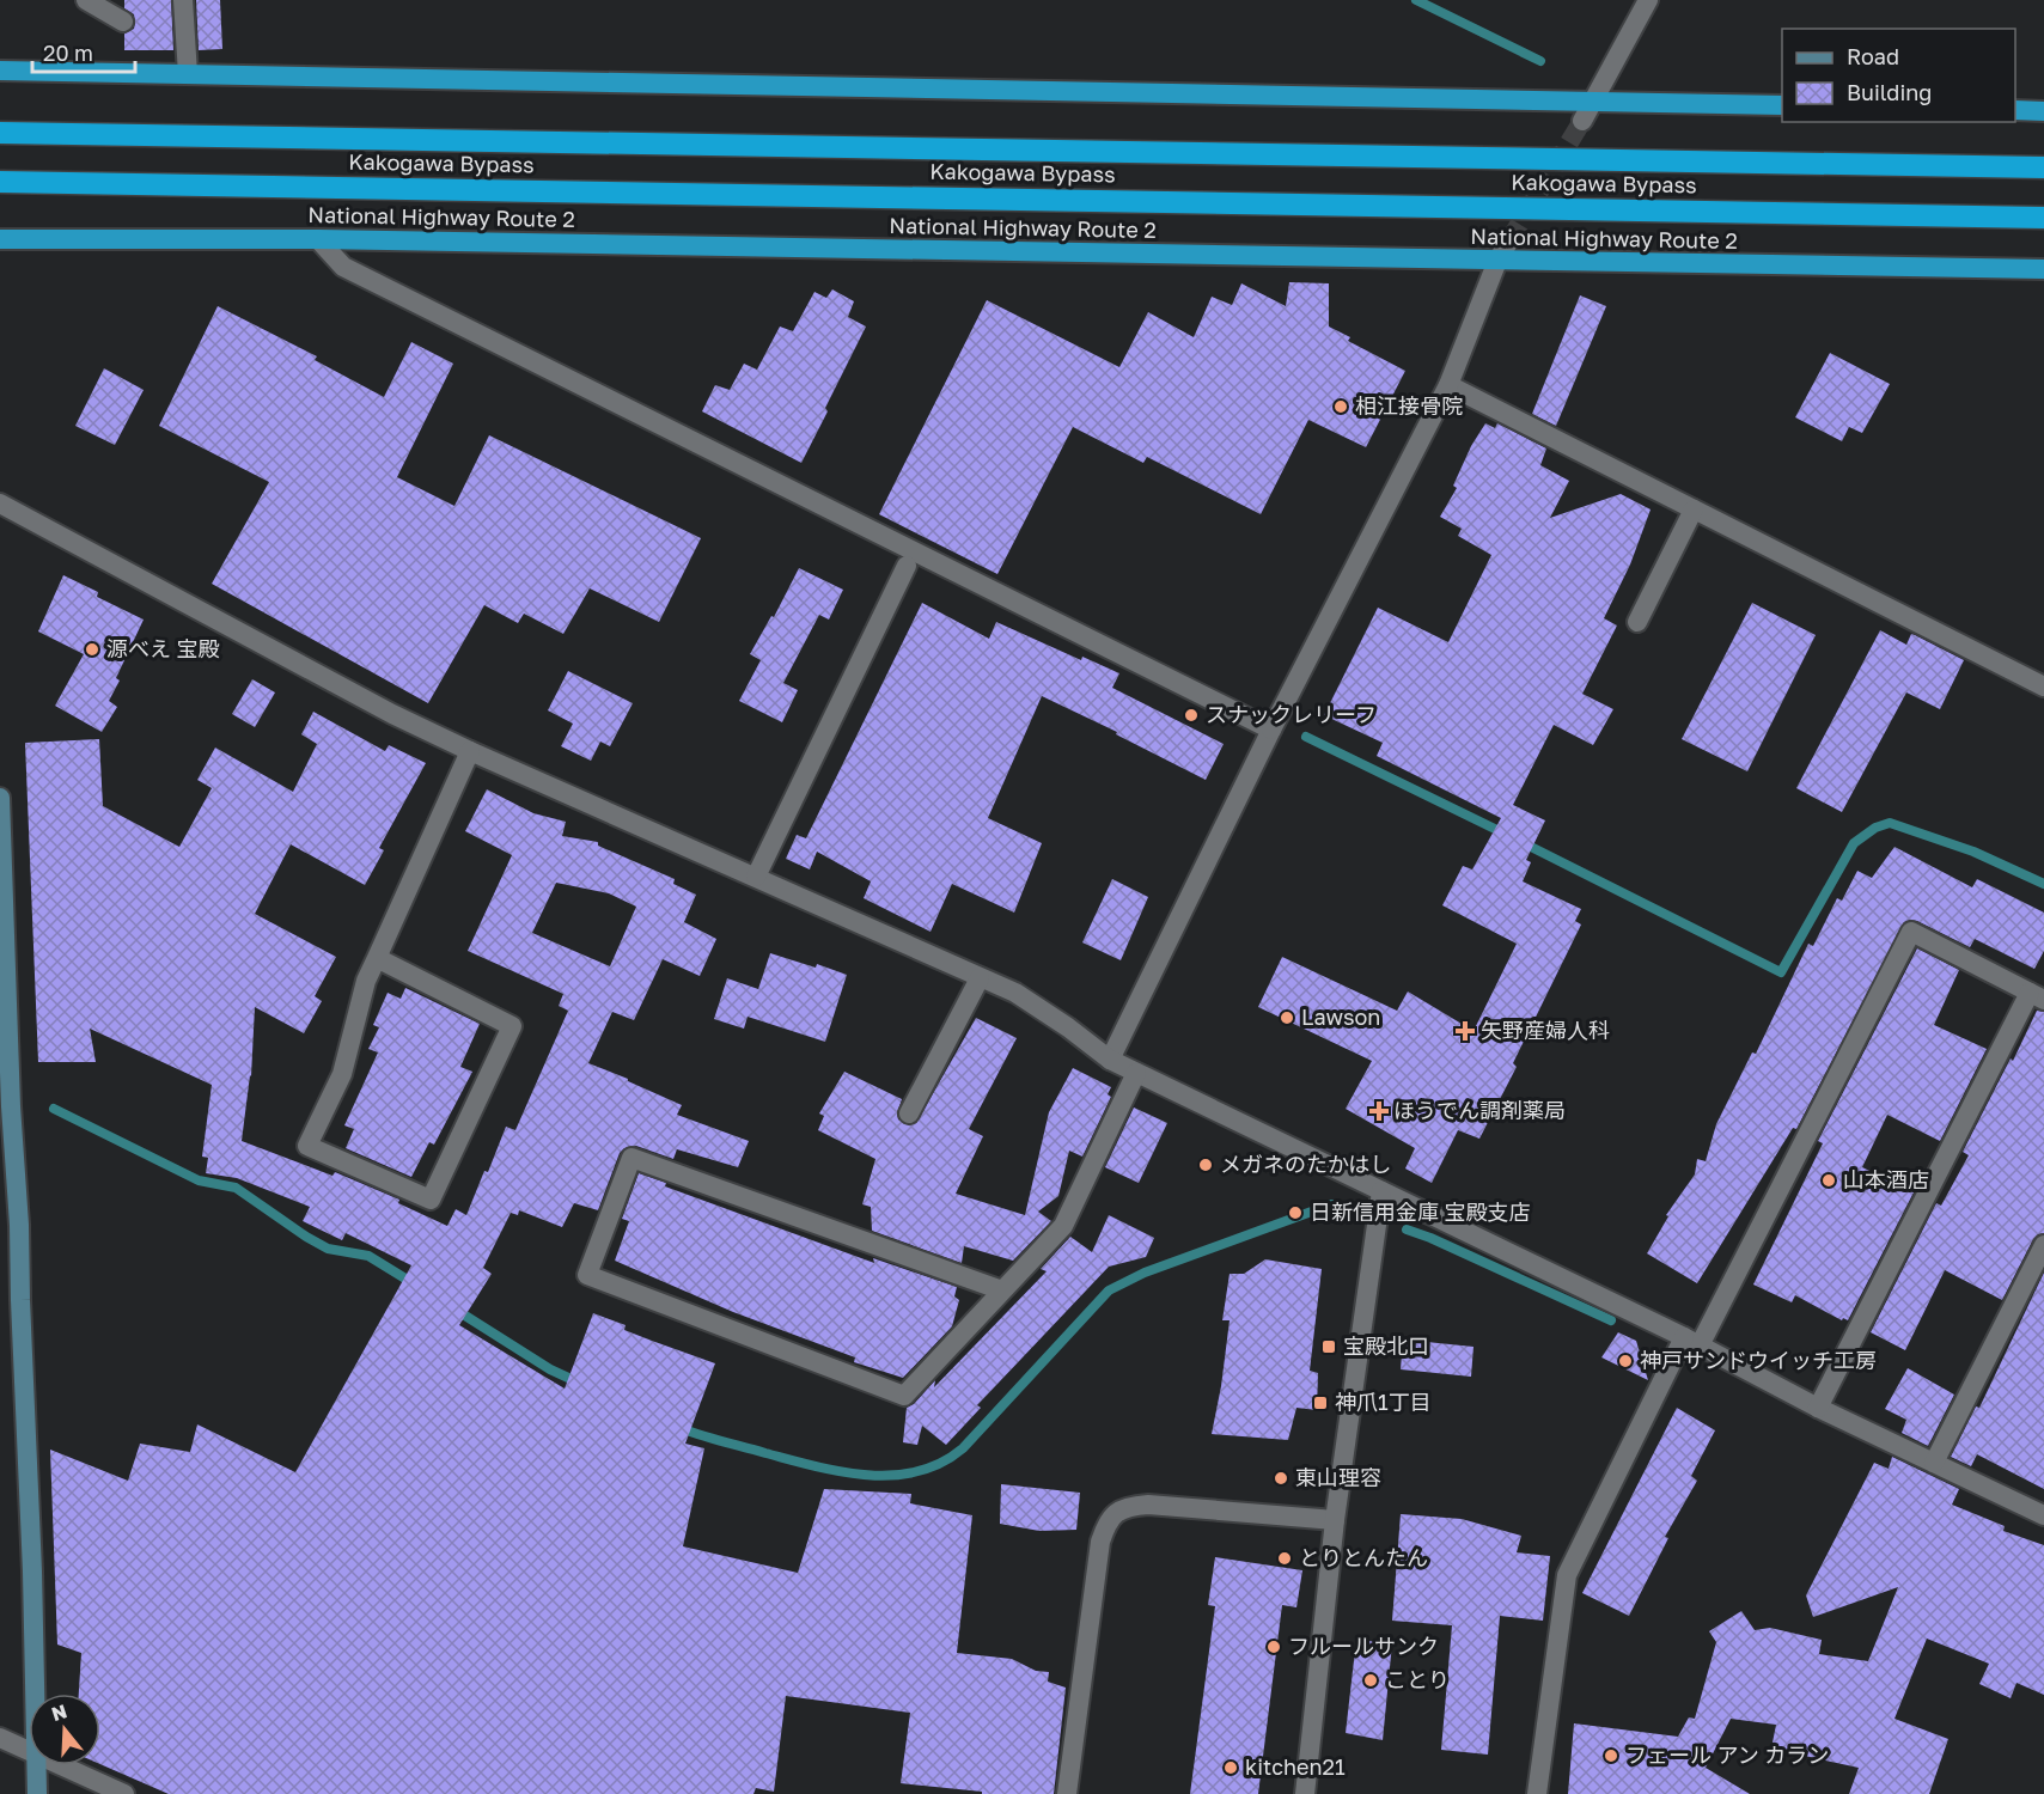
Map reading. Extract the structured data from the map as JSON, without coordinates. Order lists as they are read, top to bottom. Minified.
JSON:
{"streets":{"highway":["Kakogawa Bypass","National Highway Route 2"]},"places":{"other":["相江接骨院","源べえ 宝殿","スナックレリーフ","Lawson","メガネのたかはし","山本酒店","日新信用金庫 宝殿支店","神戸サンドウイッチ工房","東山理容","とりとんたん","フルールサンク","ことり","フェール アン カラン","kitchen21"],"health":["矢野産婦人科","ほうでん調剤薬局"],"transit":["宝殿北口","神爪1丁目"]},"legend":["Road","Building"],"scale_bar":"20 m","north":"top"}
